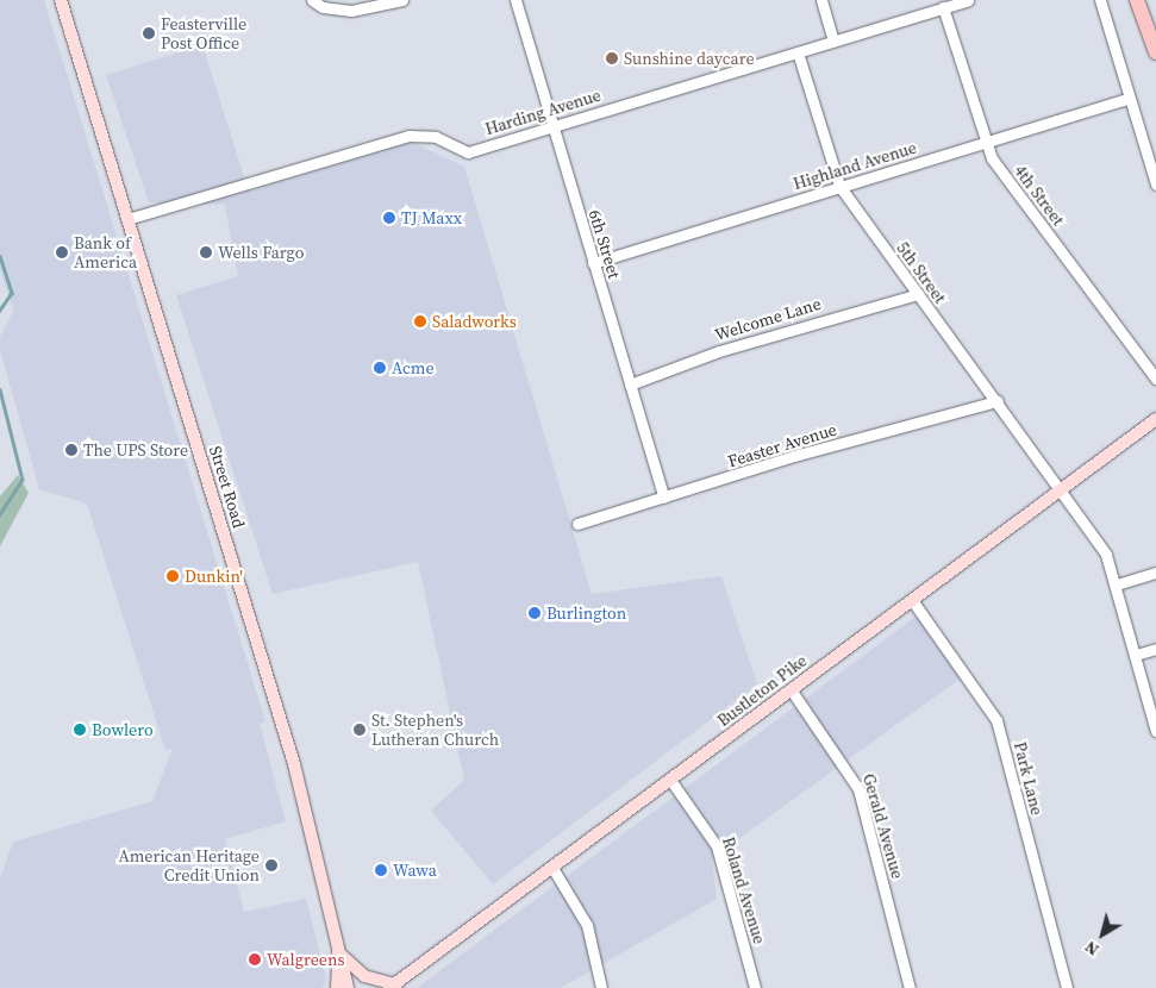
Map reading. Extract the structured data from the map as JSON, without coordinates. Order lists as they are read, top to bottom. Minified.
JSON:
{"streets":{"main road":["Street Road","Bustleton Pike"],"street":["Harding Avenue","Highland Avenue","4th Street","6th Street","5th Street","Welcome Lane","Feaster Avenue","Park Lane","Gerald Avenue","Roland Avenue"]},"crossings":[["Harding Avenue","4th Street"],["Harding Avenue","6th Street"],["Harding Avenue","5th Street"],["Harding Avenue","Street Road"],["Highland Avenue","4th Street"],["Highland Avenue","6th Street"],["Highland Avenue","5th Street"],["6th Street","Welcome Lane"],["6th Street","Feaster Avenue"],["5th Street","Welcome Lane"],["5th Street","Feaster Avenue"],["5th Street","Bustleton Pike"],["Bustleton Pike","Park Lane"],["Bustleton Pike","Gerald Avenue"],["Bustleton Pike","Roland Avenue"]],"places":["Feasterville Post Office","Sunshine daycare","TJ Maxx","Bank of America","Wells Fargo","Saladworks","Acme","The UPS Store","Dunkin'","Burlington","Bowlero","St. Stephen's Lutheran Church","American Heritage Credit Union","Wawa","Walgreens"],"north":"bottom left"}
